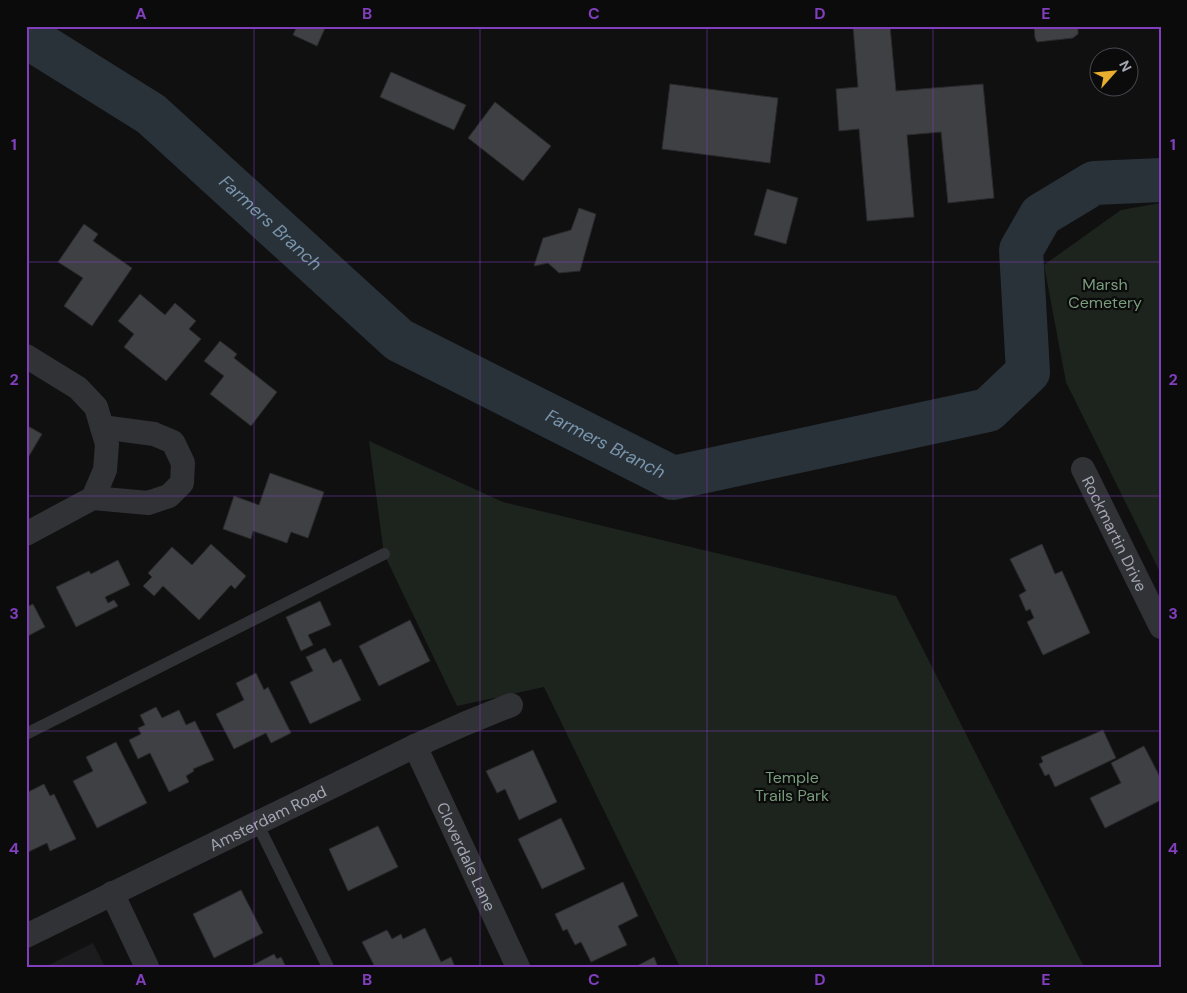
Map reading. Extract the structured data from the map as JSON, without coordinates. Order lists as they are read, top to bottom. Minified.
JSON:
{"streets":{"street":["Rockmartin Drive","Amsterdam Road","Cloverdale Lane"]},"crossings":[["Amsterdam Road","Cloverdale Lane"]],"water":["Farmers Branch"],"parks":["Marsh Cemetery","Temple Trails Park"],"north":"top right","grid":{"columns":["A","B","C","D","E"],"rows":["1","2","3","4"]}}
